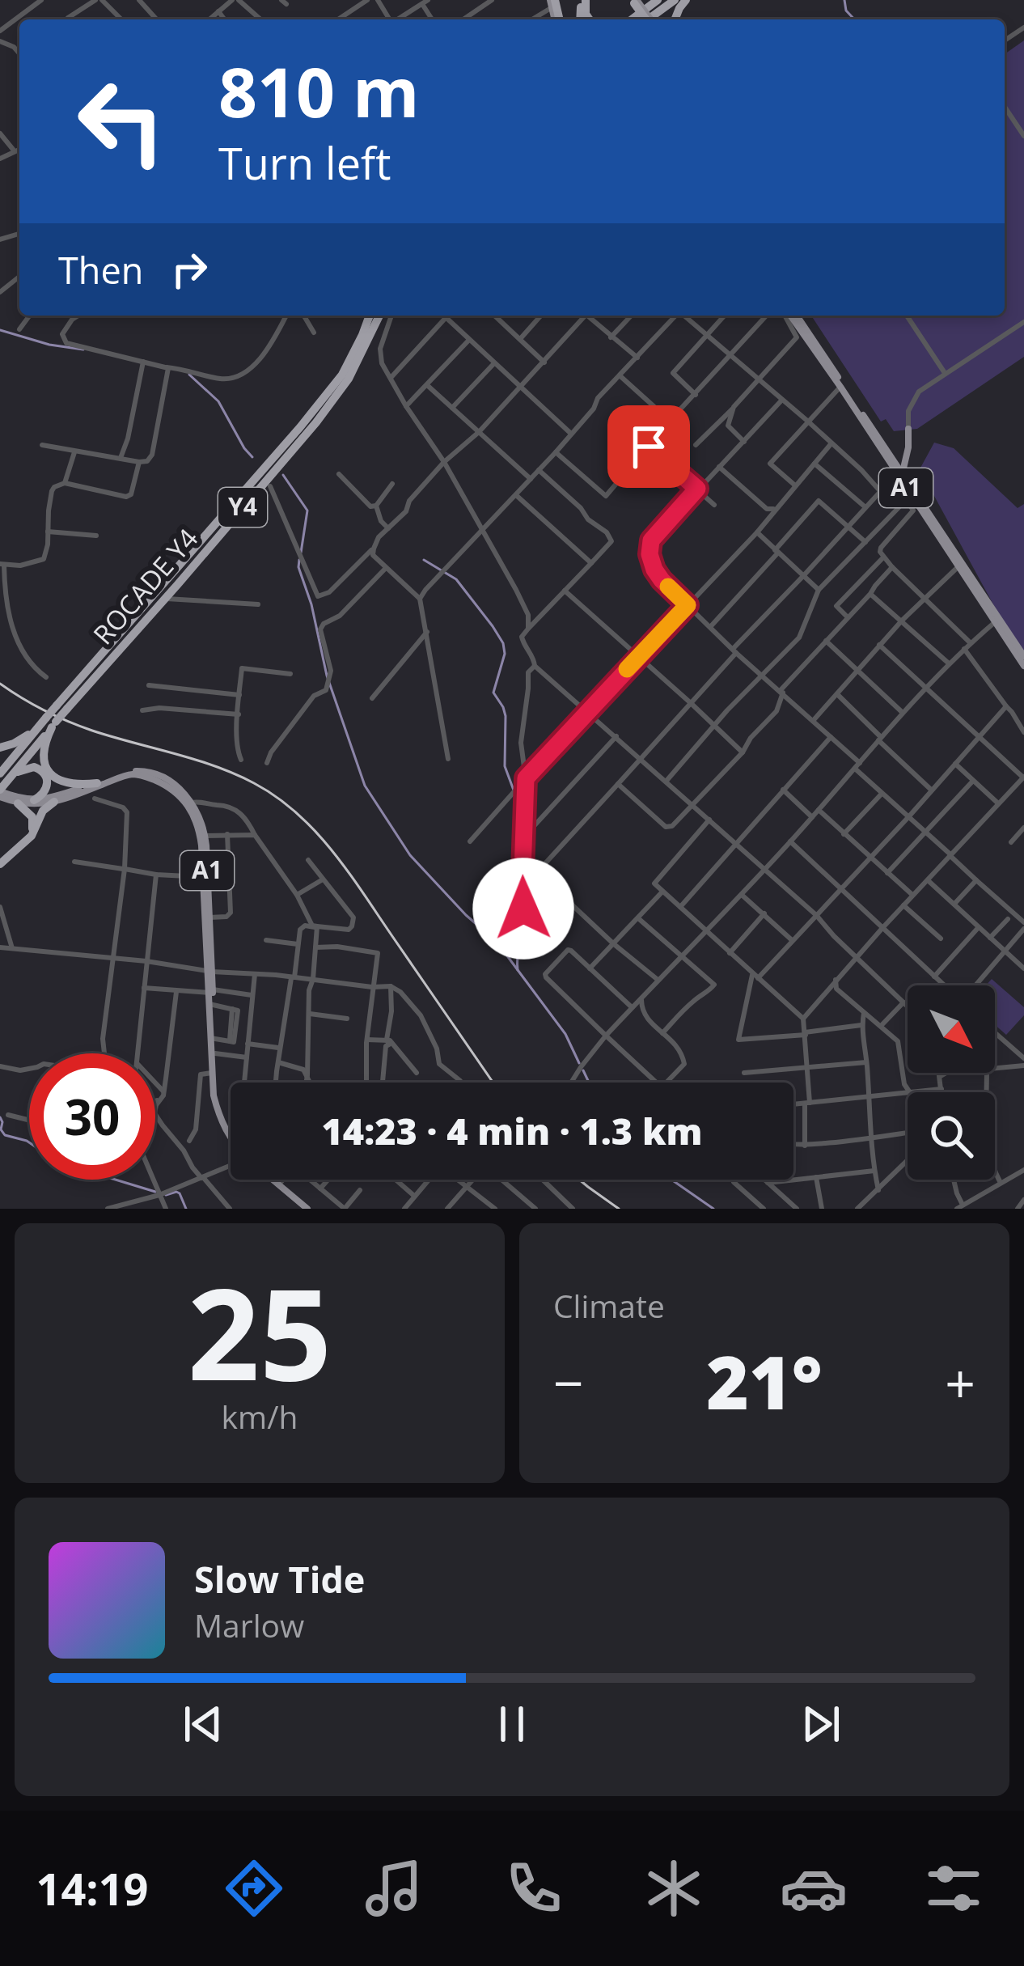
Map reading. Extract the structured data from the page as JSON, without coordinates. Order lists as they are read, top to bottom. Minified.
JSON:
{"streets":{"highway":["Y4","ROCADE Y4"],"main road":["A1"]},"crossings":[["A1","ROCADE Y4"]],"north":"bottom right","page":{"turn":["810 m","Turn left"],"then":"Then","limit":"30","trip":"14:23 · 4 min · 1.3 km","tile":[["25","km/h"],"Climate"],"heat":["−","21°","+"],"song":["Slow Tide","Marlow"],"tabs":"14:19"}}
